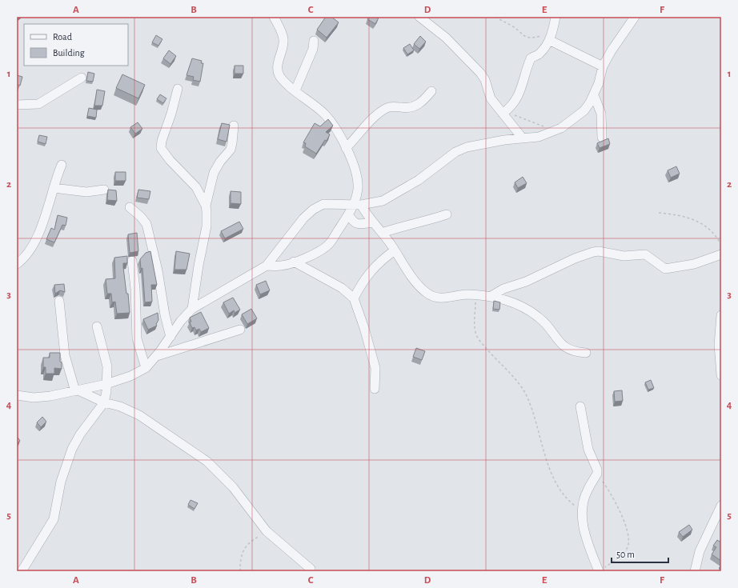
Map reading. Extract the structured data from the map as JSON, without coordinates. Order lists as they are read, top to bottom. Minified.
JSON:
{"legend":["Road","Building"],"scale_bar":"50 m","grid":{"columns":["A","B","C","D","E","F"],"rows":["1","2","3","4","5"]}}
